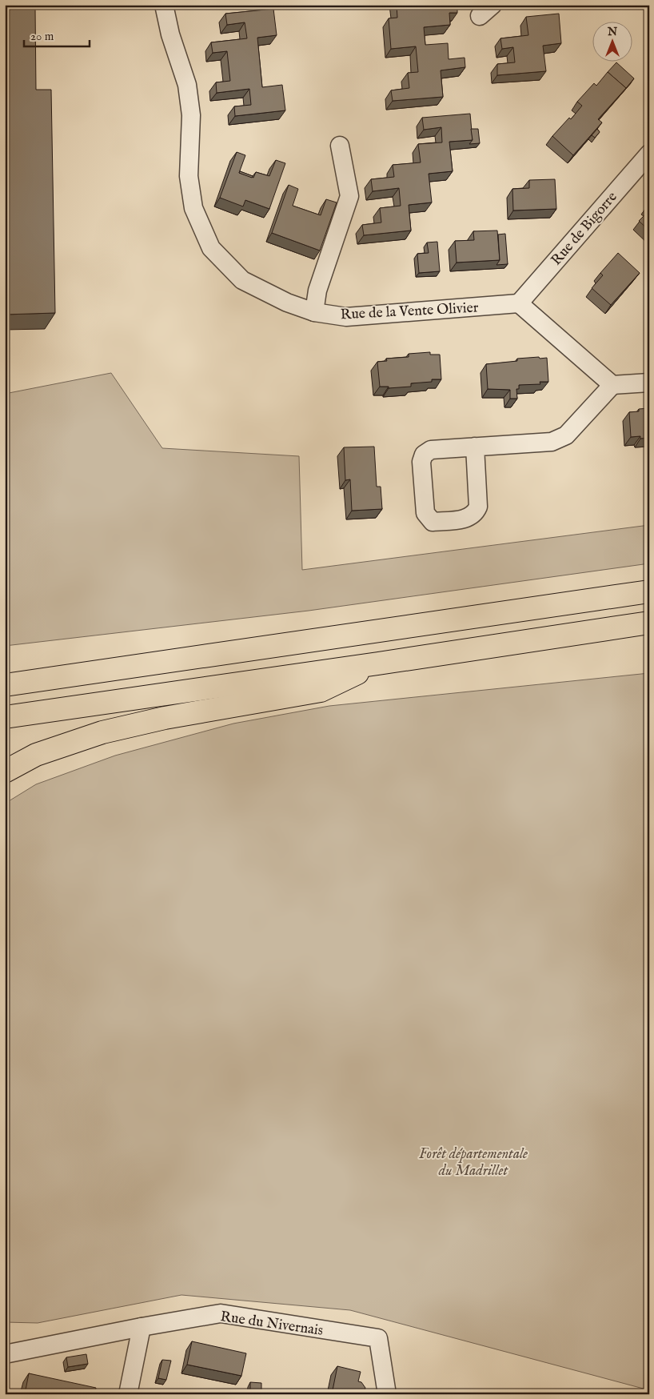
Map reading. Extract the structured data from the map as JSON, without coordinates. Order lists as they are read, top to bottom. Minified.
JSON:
{"streets":{"street":["Rue de Bigorre","Rue de la Vente Olivier","Rue du Nivernais"]},"crossings":[["Rue de Bigorre","Rue de la Vente Olivier"]],"parks":["Forêt départementale du Madrillet"],"scale_bar":"20 m","north":"top"}
